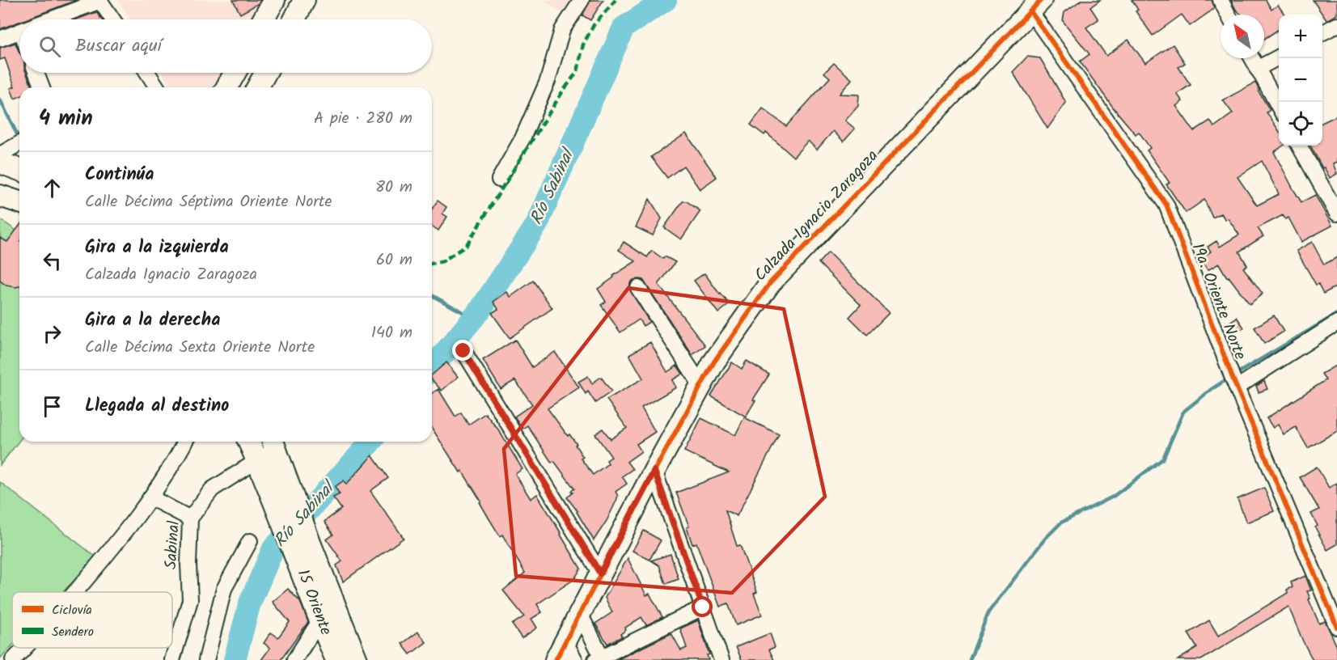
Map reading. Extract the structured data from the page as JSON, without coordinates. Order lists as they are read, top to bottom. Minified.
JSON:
{"streets":{"street":["Calzada Ignacio Zaragoza","19a. Oriente Norte","Sabinal","15 Oriente"]},"crossings":[["Calzada Ignacio Zaragoza","19a. Oriente Norte"],["Sabinal","15 Oriente"]],"water":["Río Sabinal"],"legend":["Ciclovía","Sendero"],"north":"top left","page":{"map_buttons":["+","−"],"search":"Buscar aquí","heading":["4 min","A pie · 280 m"],"list":[["Continúa","Calle Décima Séptima Oriente Norte","80 m"],["Gira a la izquierda","Calzada Ignacio Zaragoza","60 m"],["Gira a la derecha","Calle Décima Sexta Oriente Norte","140 m"],"Llegada al destino"]}}
